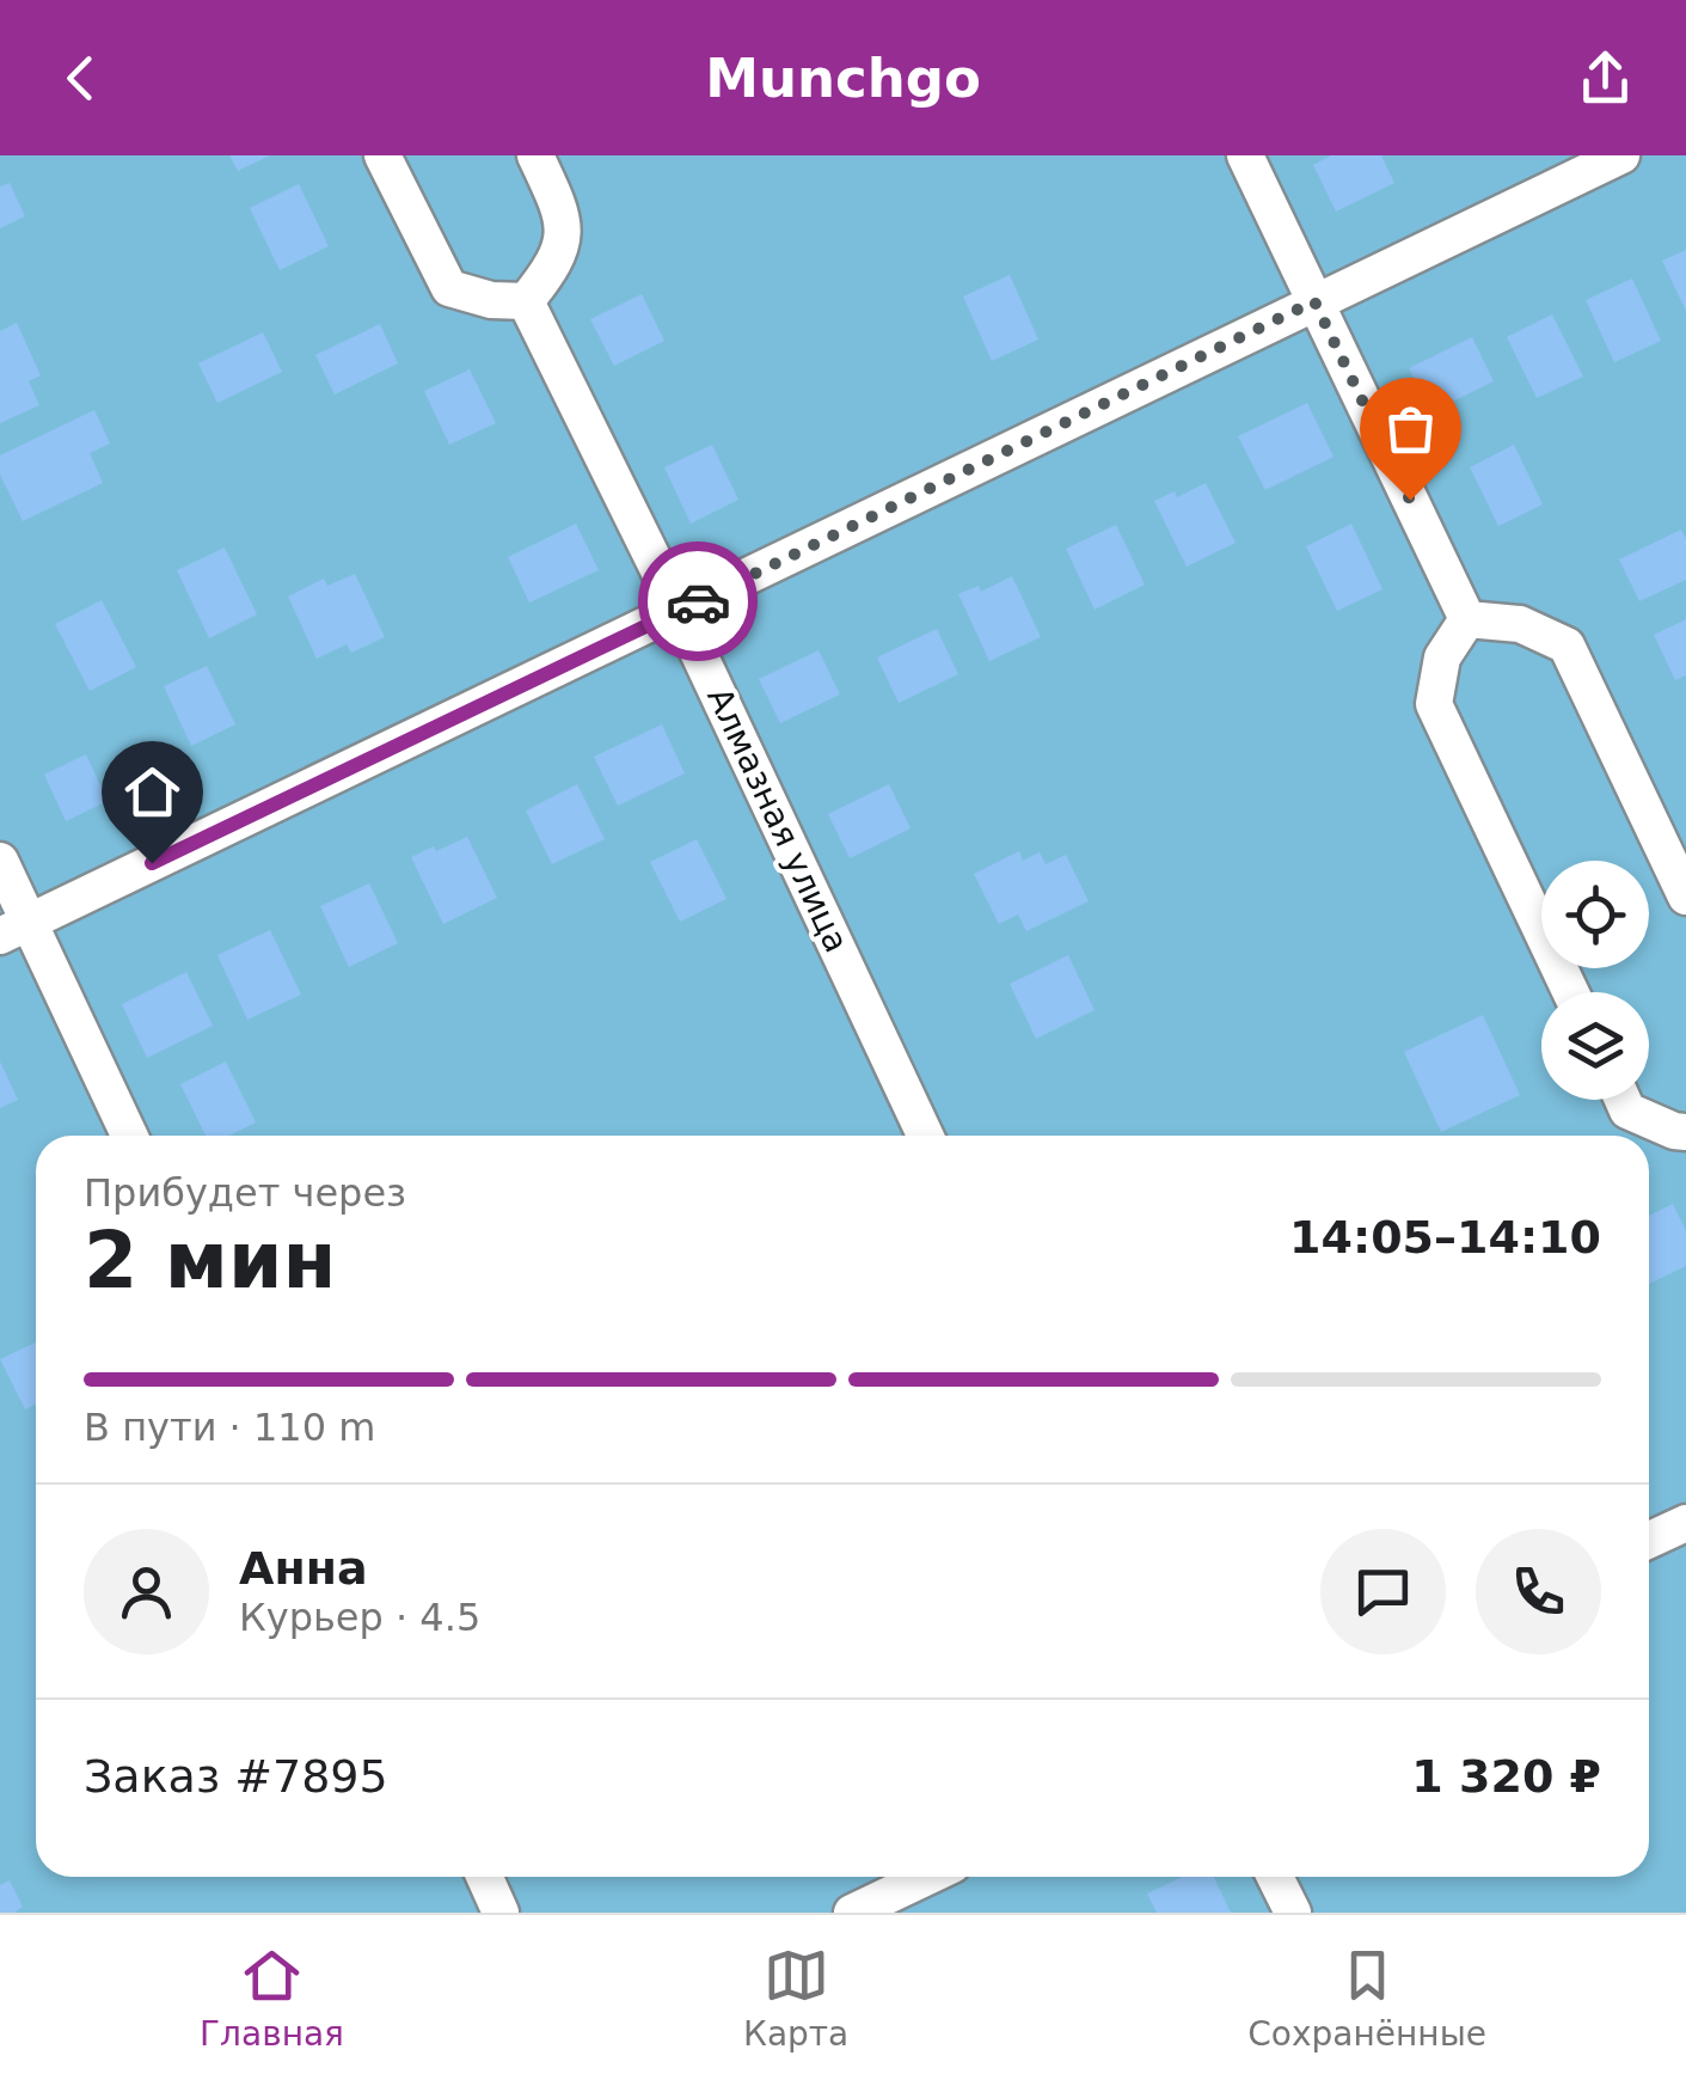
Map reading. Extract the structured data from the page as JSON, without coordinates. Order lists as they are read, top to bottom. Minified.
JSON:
{"streets":{"street":["Алмазная улица"]},"page":{"header":"Munchgo","heading":["2 мин","Прибудет через","14:05–14:10"],"panel":["Анна","Курьер · 4.5","Заказ #7895","1 320 ₽"],"bar":"В пути · 110 m","tabs":["Главная","Карта","Сохранённые"]}}
